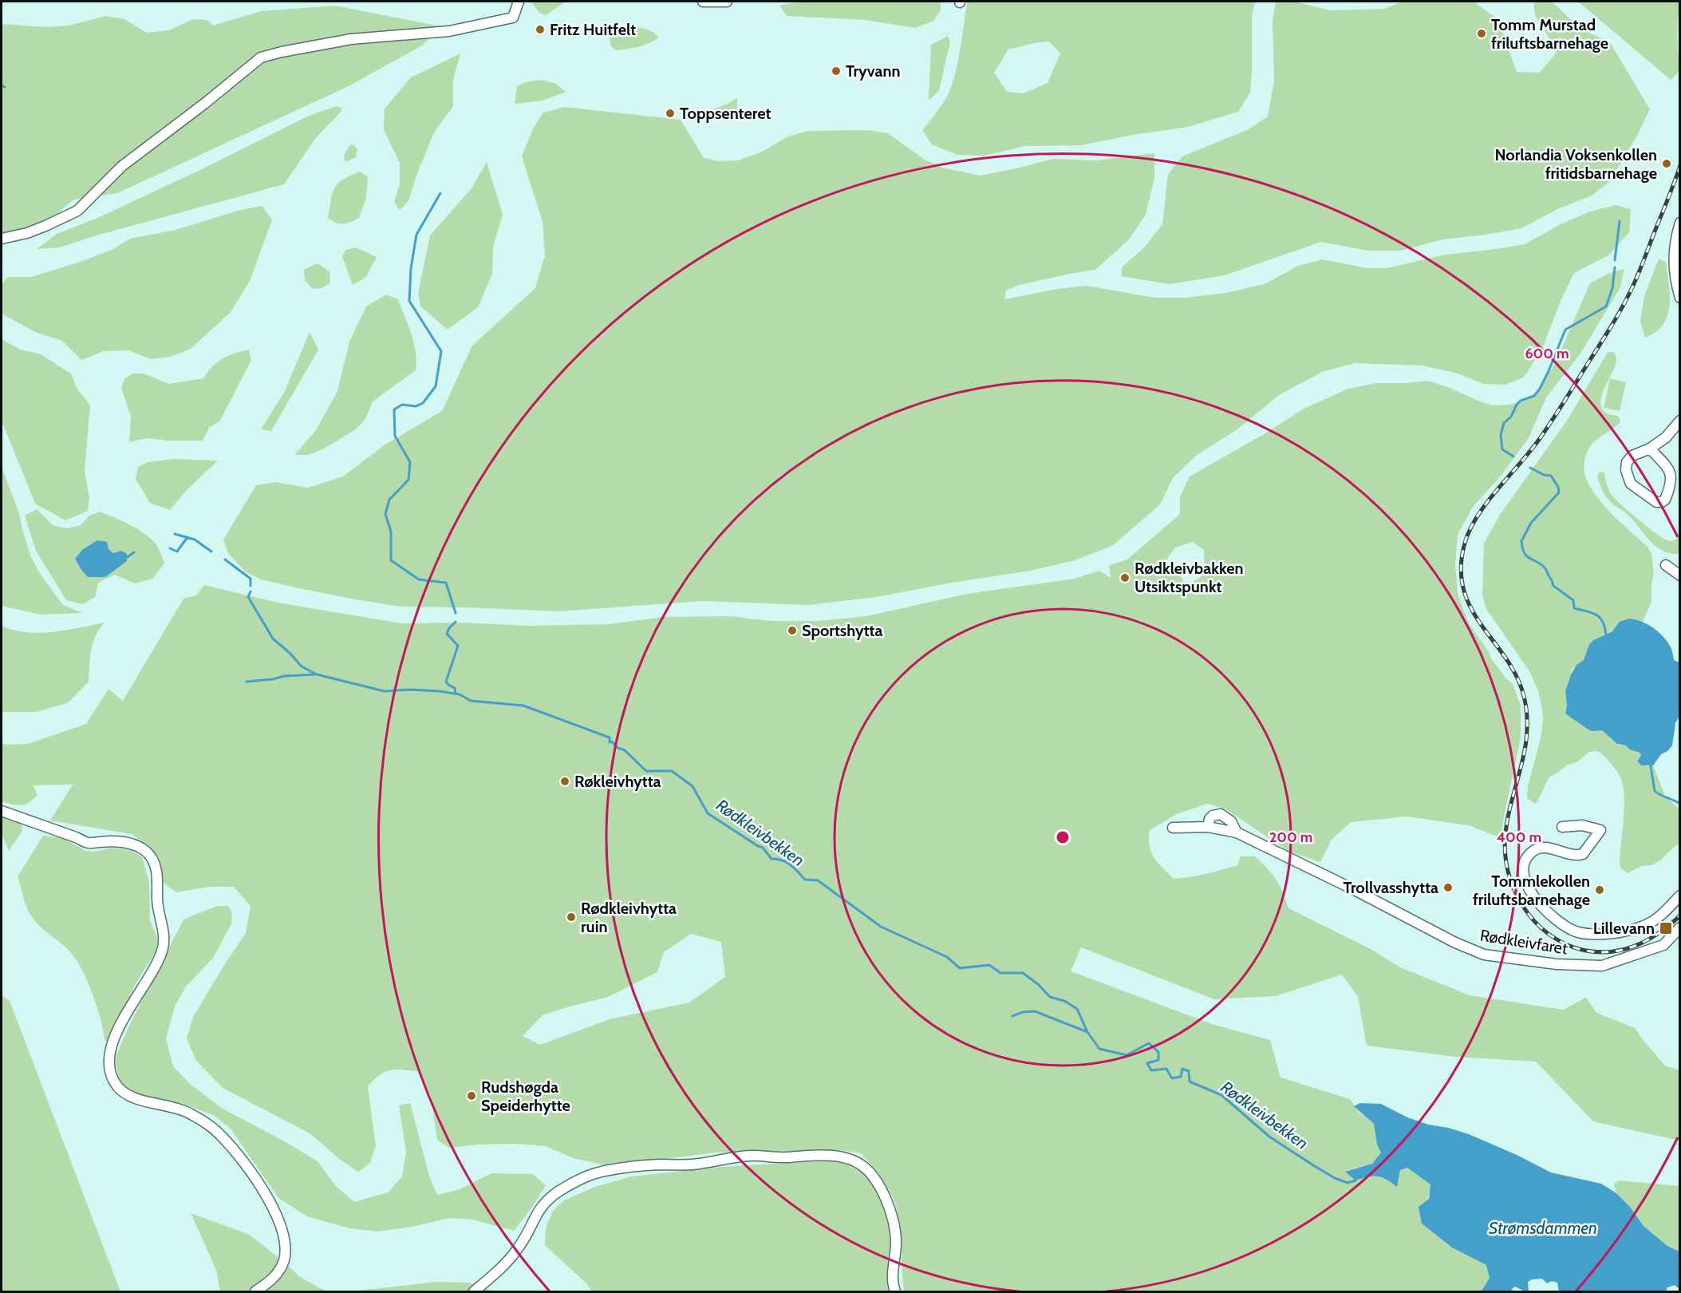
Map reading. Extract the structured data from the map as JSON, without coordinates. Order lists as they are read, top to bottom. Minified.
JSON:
{"streets":{"street":["Rødkleivfaret"]},"water":["Rødkleivbekken","Strømsdammen"],"places":{"other":["Fritz Huitfelt","Tomm Murstad friluftsbarnehage","Tryvann","Toppsenteret","Norlandia Voksenkollen fritidsbarnehage","Rødkleivbakken Utsiktspunkt","Sportshytta","Røkleivhytta","Trollvasshytta","Tommlekollen friluftsbarnehage","Rødkleivhytta ruin","Rudshøgda Speiderhytte"],"transit":["Lillevann"]},"rings":["600 m","200 m","400 m"]}
